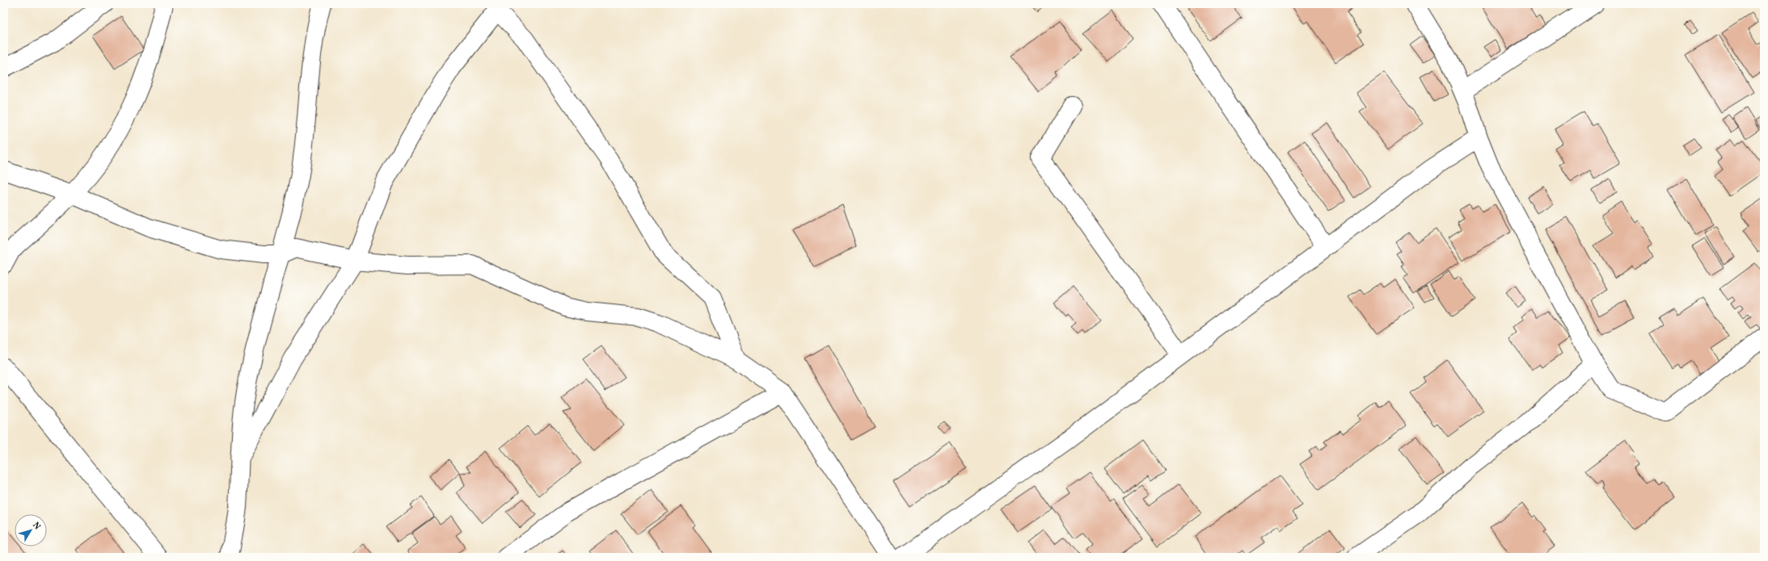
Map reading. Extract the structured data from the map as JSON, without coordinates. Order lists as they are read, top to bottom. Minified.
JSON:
{"north":"top right"}
